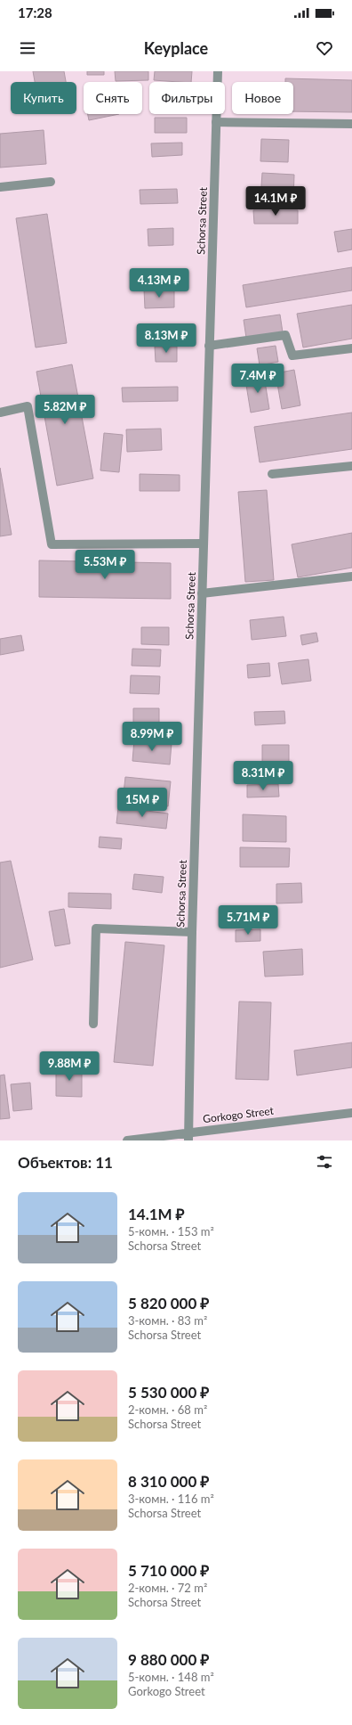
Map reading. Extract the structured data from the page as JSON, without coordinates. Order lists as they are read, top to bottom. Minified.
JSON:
{"streets":{"street":["Schorsa Street","Gorkogo Street"]},"crossings":[["Schorsa Street","Gorkogo Street"]],"page":{"status":"17:28","header":"Keyplace","chip":["Купить","Снять","Фильтры","Новое"],"price":["14.1M ₽","4.13M ₽","8.13M ₽","7.4M ₽","5.82M ₽","5.53M ₽","8.99M ₽","8.31M ₽","15M ₽","5.71M ₽","9.88M ₽"],"heading":"Объектов: 11","list":[{"name":"14.1M ₽","note":"5-комн. · 153 m² · Schorsa Street"},{"name":"5 820 000 ₽","note":"3-комн. · 83 m² · Schorsa Street"},{"name":"5 530 000 ₽","note":"2-комн. · 68 m² · Schorsa Street"},{"name":"8 310 000 ₽","note":"3-комн. · 116 m² · Schorsa Street"},{"name":"5 710 000 ₽","note":"2-комн. · 72 m² · Schorsa Street"},{"name":"9 880 000 ₽","note":"5-комн. · 148 m² · Gorkogo Street"}]}}
